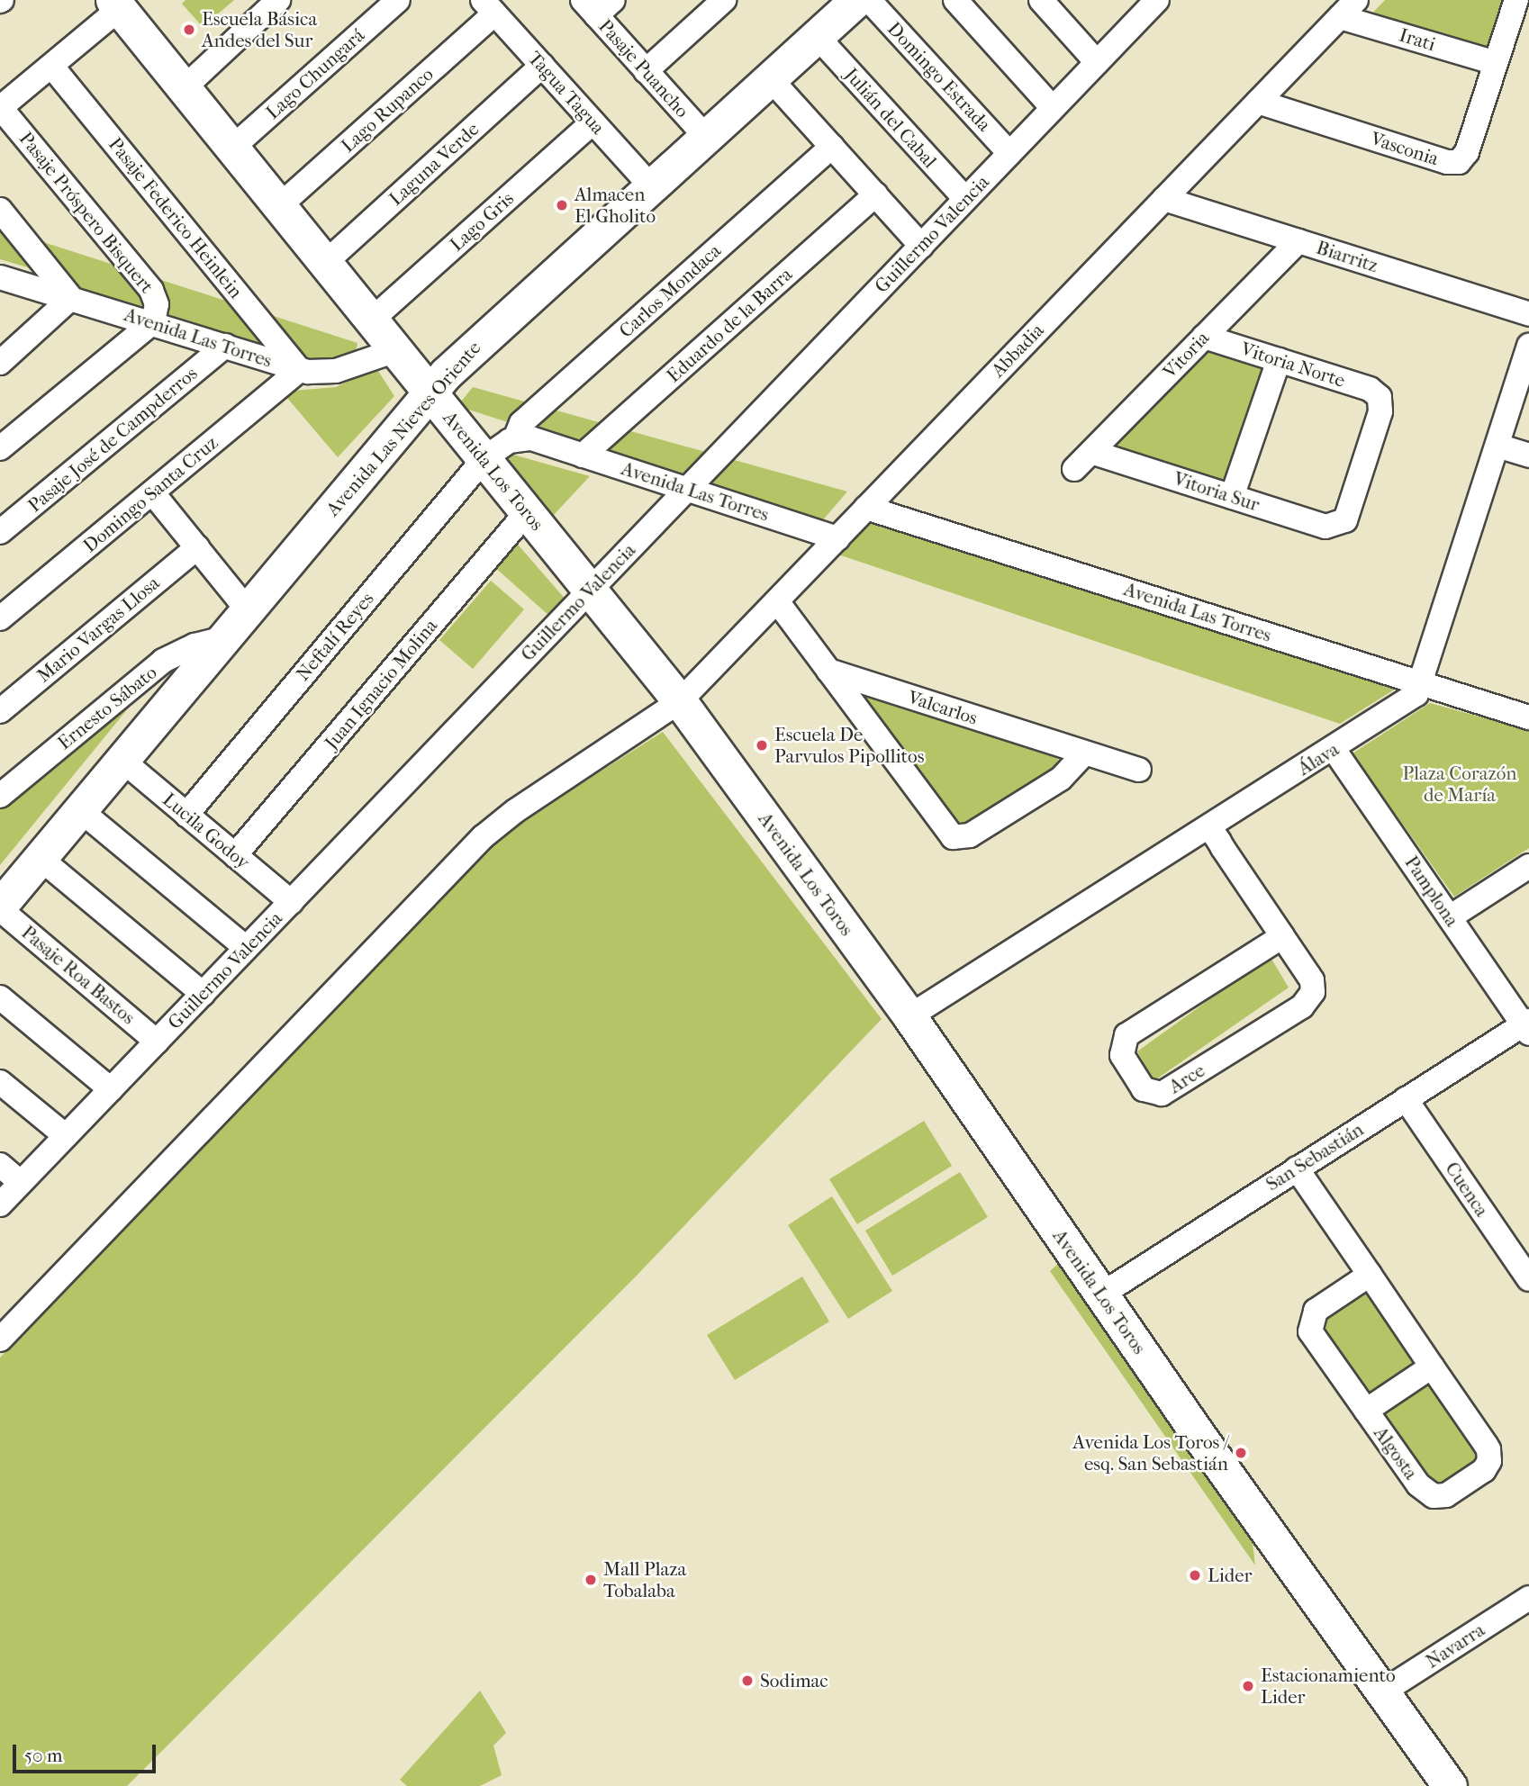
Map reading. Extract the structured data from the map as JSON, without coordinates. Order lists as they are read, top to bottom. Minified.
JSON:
{"streets":{"main road":["Avenida Las Nieves Oriente","Avenida Los Toros"],"street":["Irati","Pasaje Puancho","Lago Chungará","Domingo Estrada","Tagua Tagua","Lago Rupanco","Julián del Cabal","Vasconia","Laguna Verde","Pasaje Próspero Bisquert","Pasaje Federico Heinlein","Lago Gris","Guillermo Valencia","Biarritz","Carlos Mondaca","Eduardo de la Barra","Avenida Las Torres","Abbadia","Vitoria","Vitoria Norte","Pasaje José de Campderros","Vitoria Sur","Domingo Santa Cruz","Mario Vargas Llosa","Neftalí Reyes","Juan Ignacio Molina","Ernesto Sábato","Valcarlos","Álava","Lucila Godoy","Pamplona","Pasaje Roa Bastos","Arce","San Sebastián","Cuenca","Algosta","Navarra"]},"crossings":[["Irati","Vasconia"],["Irati","Abbadia"],["Pasaje Puancho","Avenida Las Nieves Oriente"],["Lago Chungará","Avenida Los Toros"],["Domingo Estrada","Guillermo Valencia"],["Tagua Tagua","Lago Rupanco"],["Tagua Tagua","Laguna Verde"],["Tagua Tagua","Lago Gris"],["Tagua Tagua","Avenida Las Nieves Oriente"],["Lago Rupanco","Avenida Los Toros"],["Julián del Cabal","Guillermo Valencia"],["Julián del Cabal","Avenida Las Nieves Oriente"],["Vasconia","Abbadia"],["Laguna Verde","Avenida Los Toros"],["Pasaje Próspero Bisquert","Avenida Las Torres"],["Pasaje Federico Heinlein","Avenida Las Torres"],["Pasaje Federico Heinlein","Domingo Santa Cruz"],["Lago Gris","Avenida Los Toros"],["Guillermo Valencia","Avenida Las Torres"],["Guillermo Valencia","Avenida Los Toros"],["Guillermo Valencia","Lucila Godoy"],["Guillermo Valencia","Pasaje Roa Bastos"],["Biarritz","Abbadia"],["Biarritz","Vitoria"],["Carlos Mondaca","Avenida Las Torres"],["Eduardo de la Barra","Avenida Las Torres"],["Avenida Las Torres","Abbadia"],["Avenida Las Torres","Pasaje José de Campderros"],["Avenida Las Torres","Avenida Los Toros"],["Avenida Las Torres","Domingo Santa Cruz"],["Avenida Las Torres","Álava"],["Abbadia","Avenida Los Toros"],["Vitoria","Vitoria Norte"],["Vitoria","Vitoria Sur"],["Vitoria Norte","Vitoria Sur"],["Avenida Las Nieves Oriente","Avenida Los Toros"],["Avenida Las Nieves Oriente","Ernesto Sábato"],["Avenida Las Nieves Oriente","Lucila Godoy"],["Avenida Las Nieves Oriente","Pasaje Roa Bastos"],["Avenida Los Toros","Neftalí Reyes"],["Avenida Los Toros","Juan Ignacio Molina"],["Avenida Los Toros","Álava"],["Avenida Los Toros","San Sebastián"],["Avenida Los Toros","Navarra"],["Neftalí Reyes","Lucila Godoy"],["Juan Ignacio Molina","Lucila Godoy"],["Álava","Pamplona"],["Álava","Arce"],["Pamplona","San Sebastián"],["San Sebastián","Cuenca"],["San Sebastián","Algosta"]],"parks":["Plaza Corazón de María"],"places":["Escuela Básica Andes del Sur","Almacen El Gholito","Escuela De Parvulos Pipollitos","Avenida Los Toros / esq. San Sebastián","Lider","Mall Plaza Tobalaba","Sodimac","Estacionamiento Lider"],"scale_bar":"50 m"}
